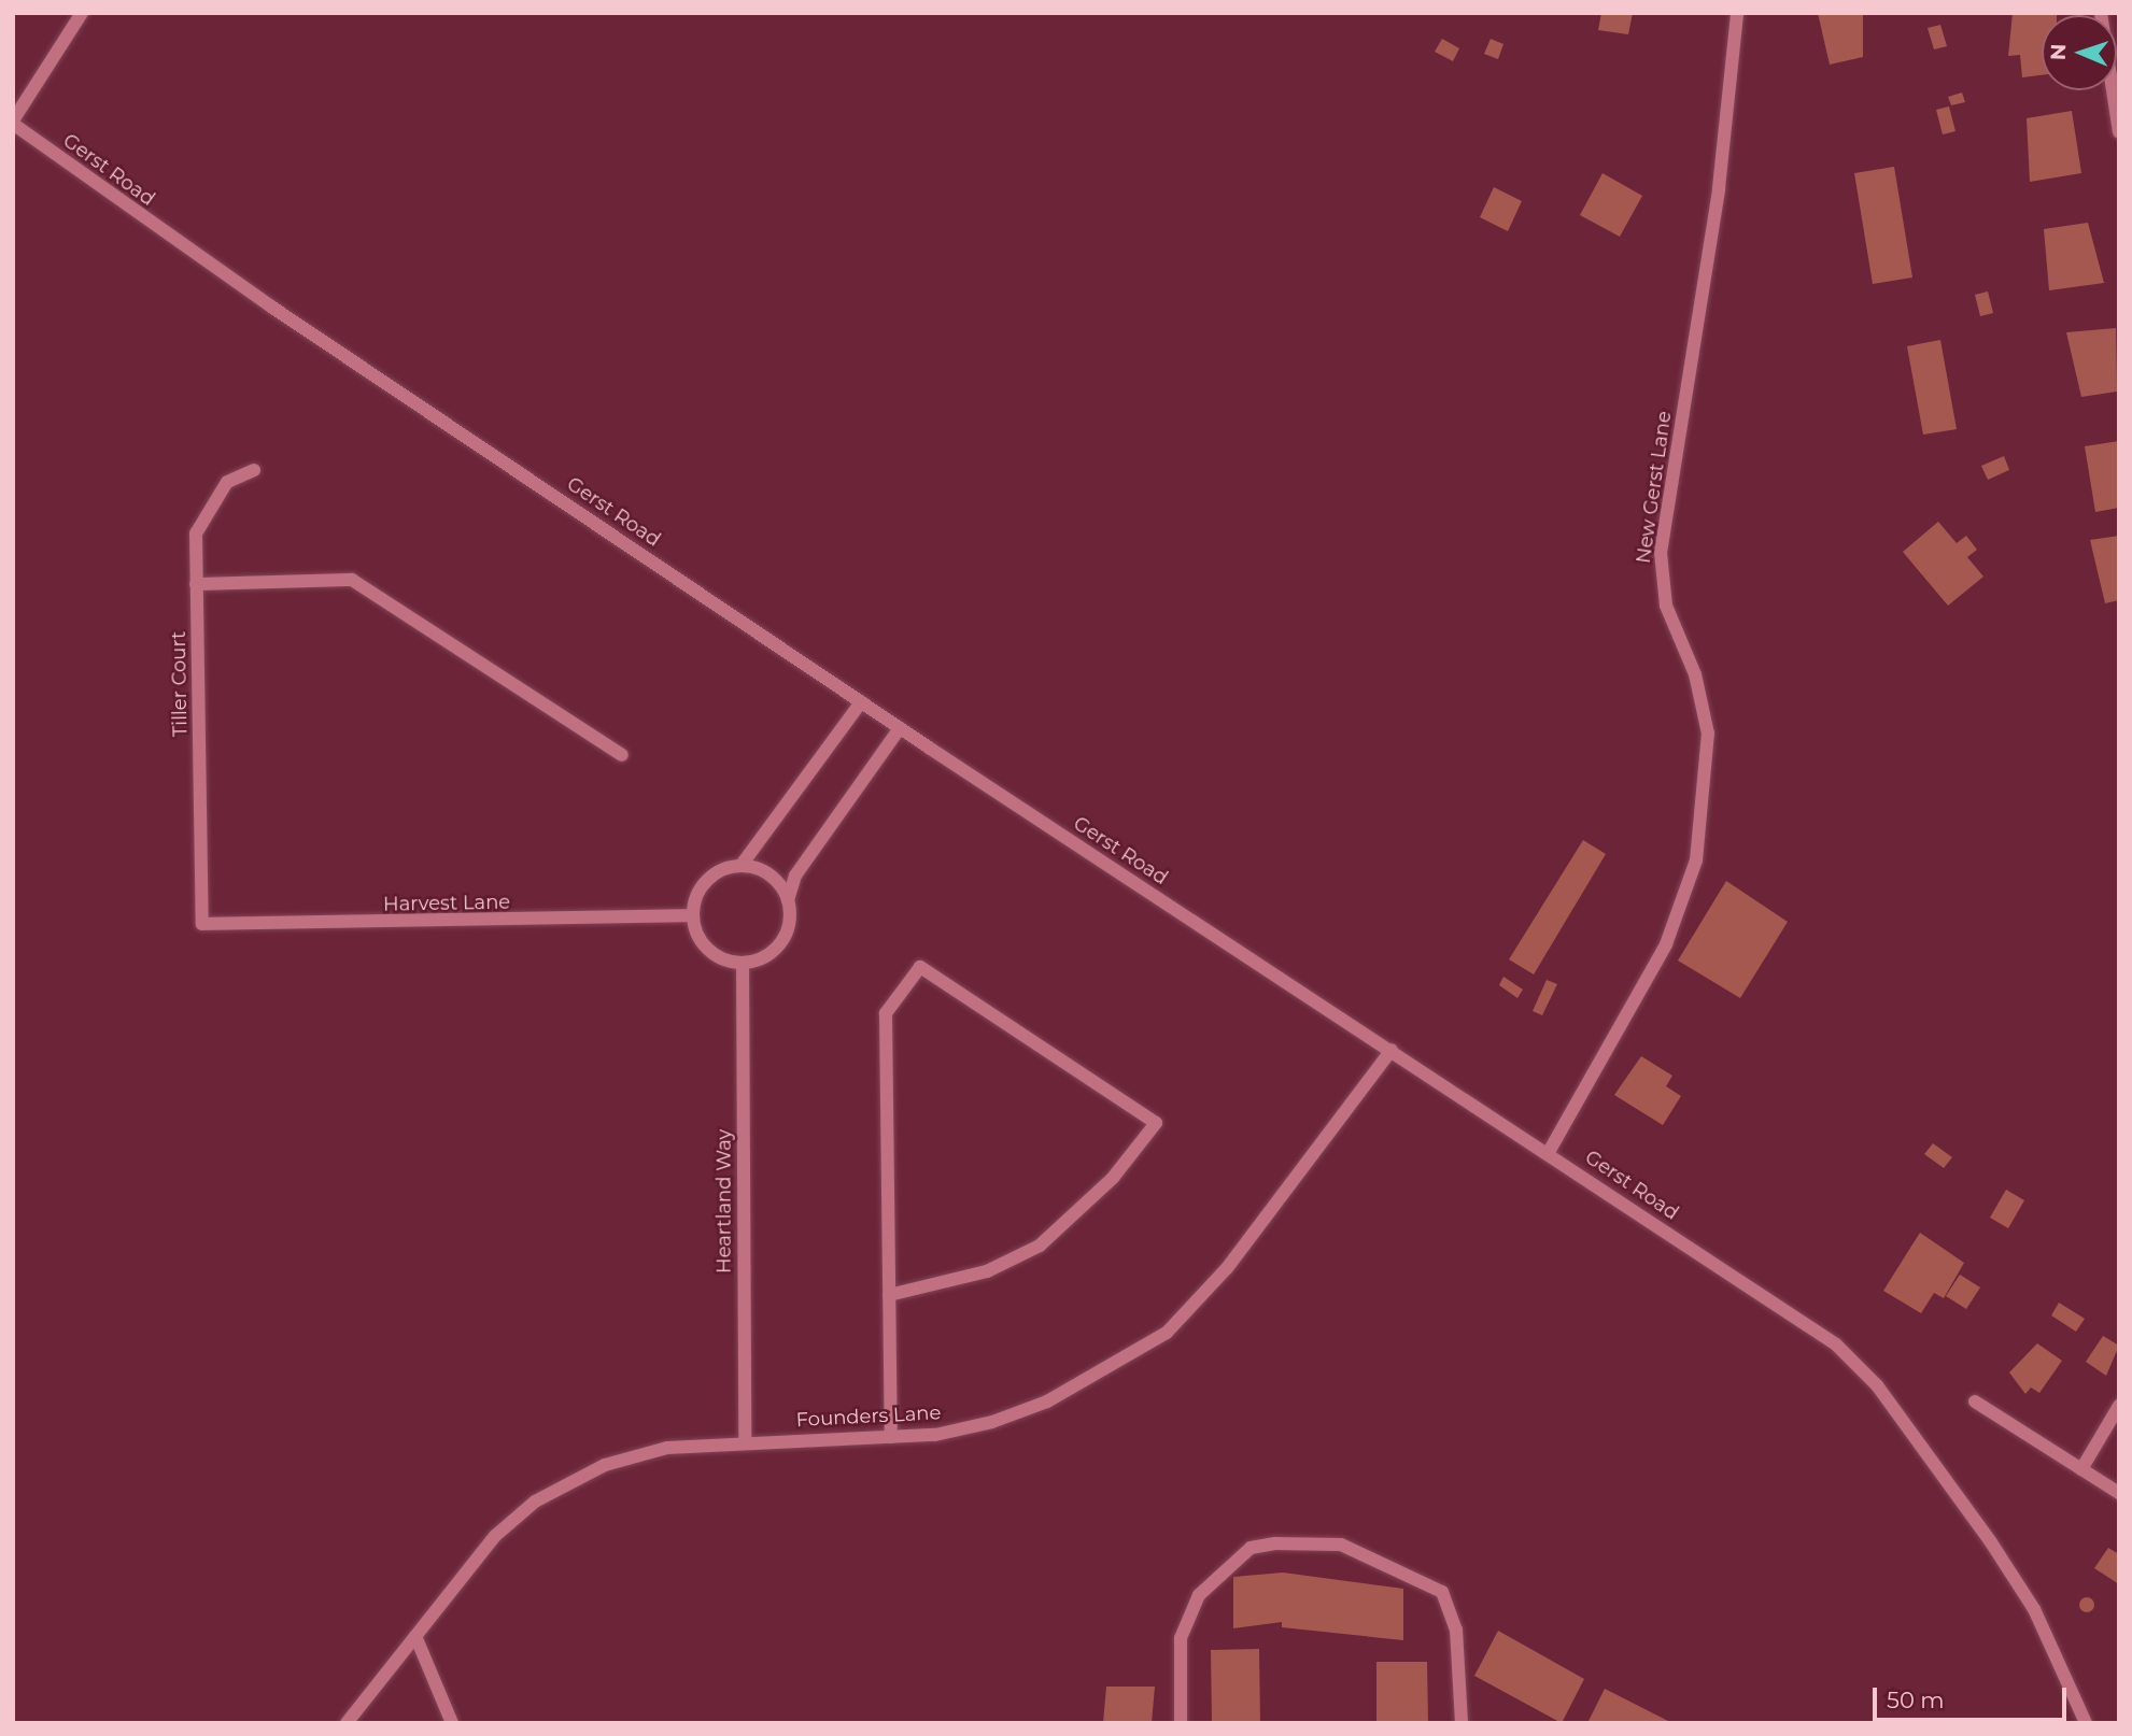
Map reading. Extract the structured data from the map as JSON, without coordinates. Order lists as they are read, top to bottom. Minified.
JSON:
{"streets":{"street":["Gerst Road","New Gerst Lane","Tiller Court","Harvest Lane","Heartland Way","Founders Lane"]},"crossings":[["Gerst Road","New Gerst Lane"],["Gerst Road","Founders Lane"],["Tiller Court","Harvest Lane"],["Harvest Lane","Heartland Way"],["Heartland Way","Founders Lane"]],"scale_bar":"50 m","north":"left"}
